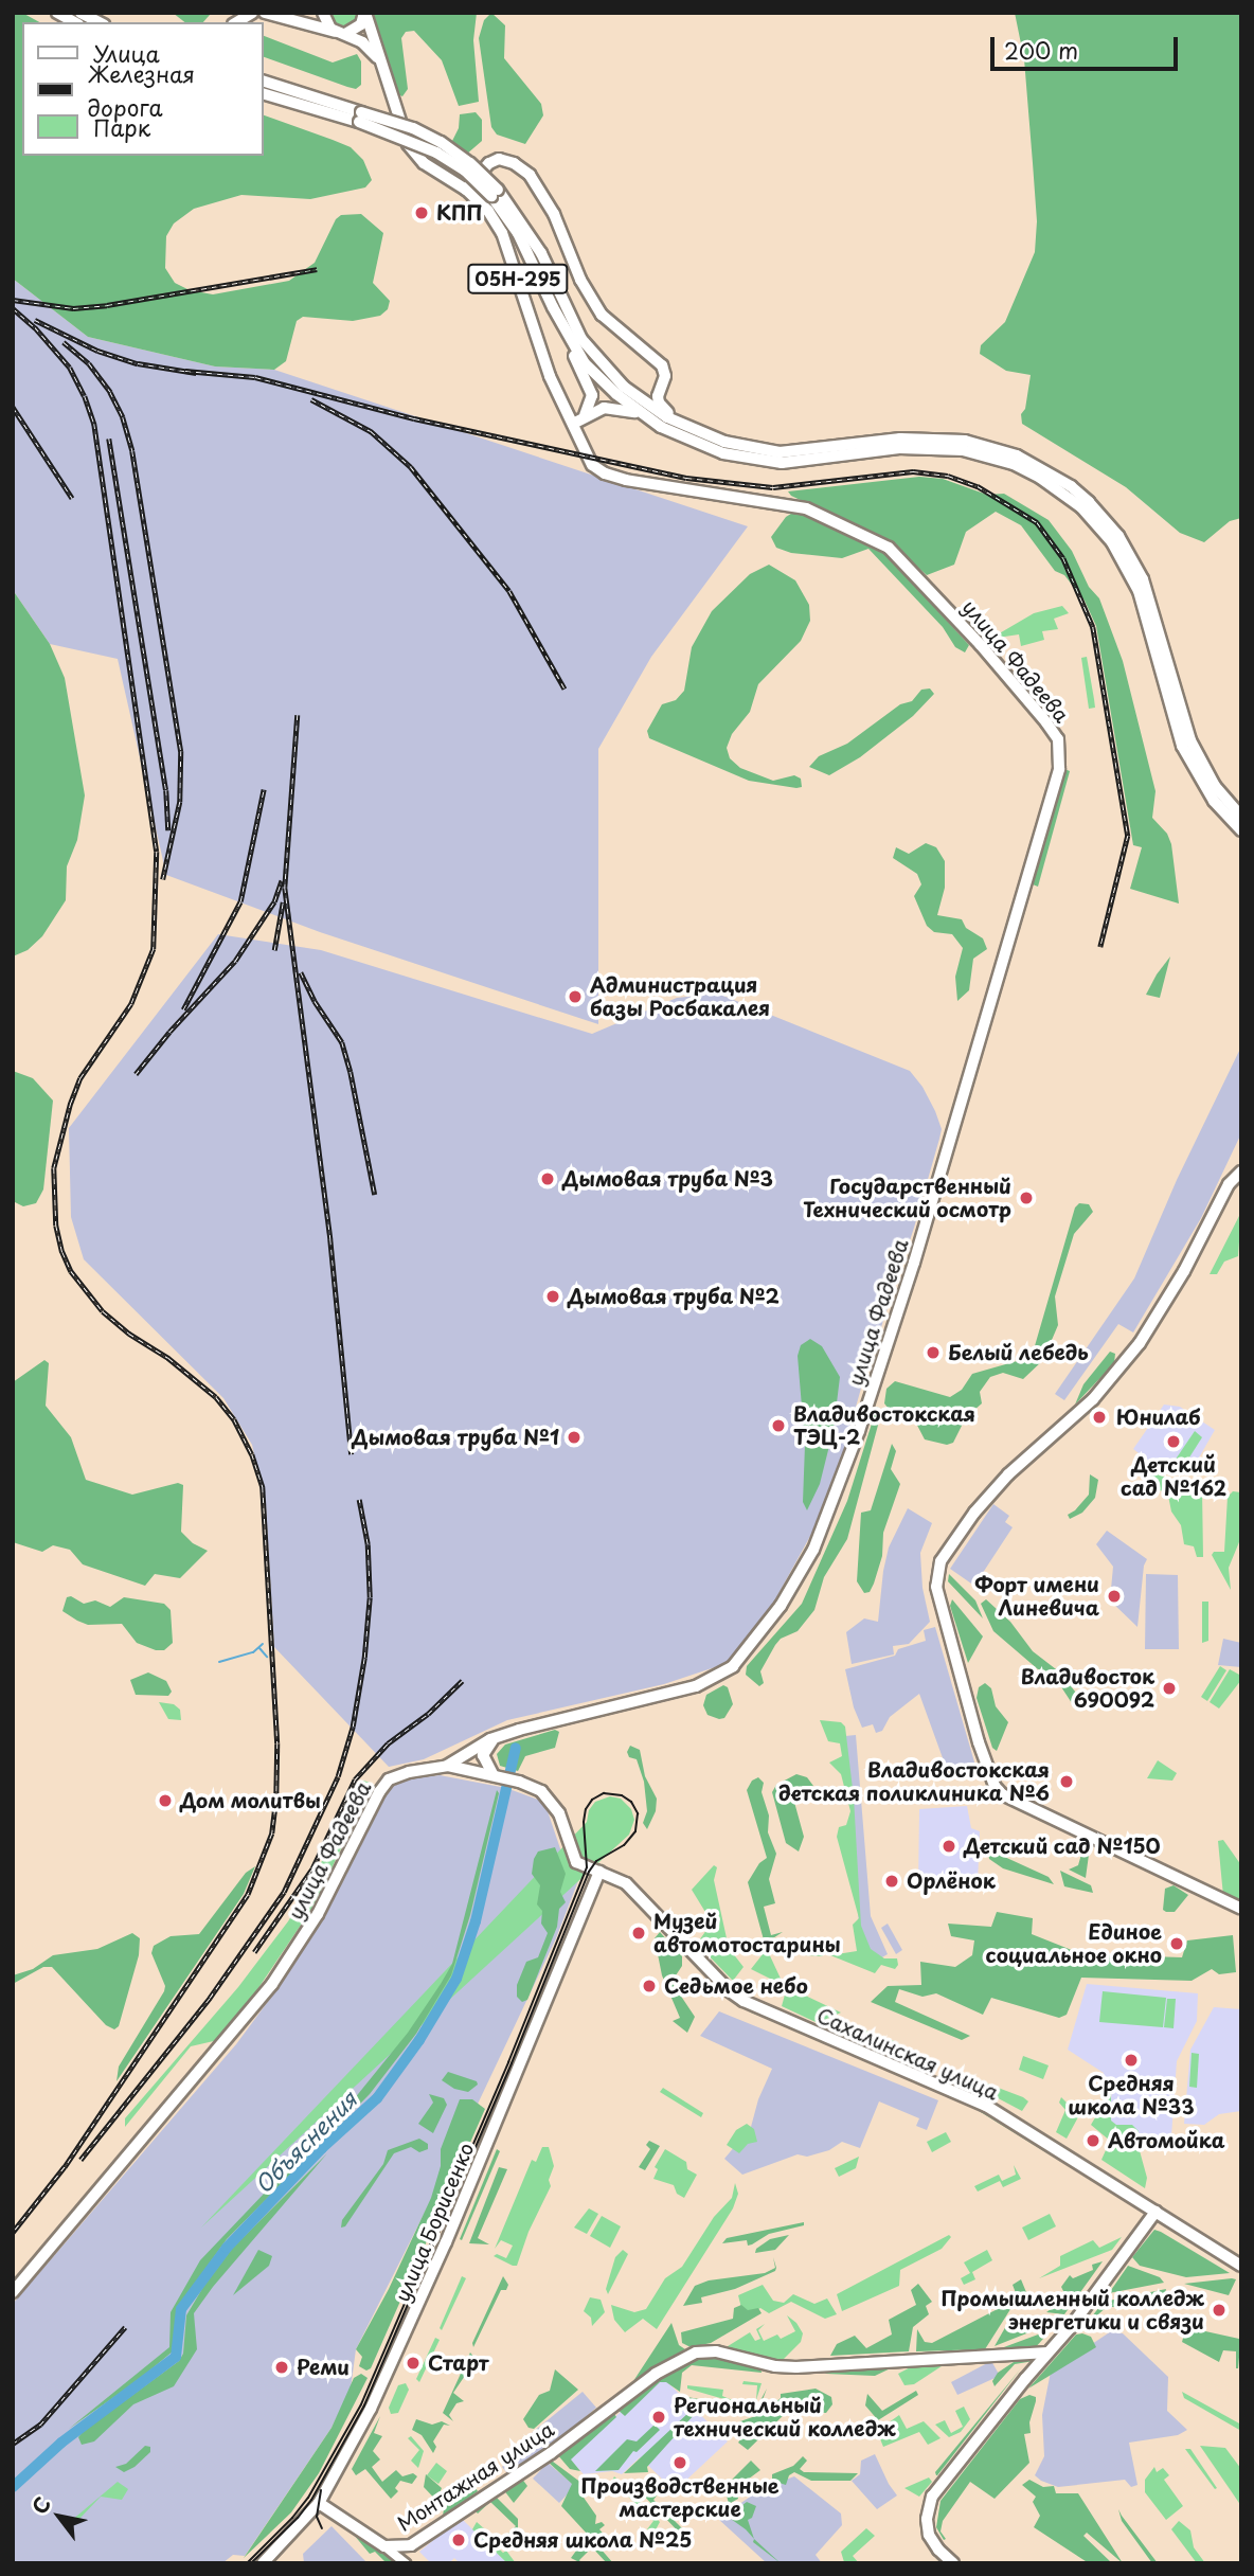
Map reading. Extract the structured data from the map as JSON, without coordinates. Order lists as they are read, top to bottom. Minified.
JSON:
{"streets":{"highway":["05Н-295"],"main road":["улица Фадеева","Сахалинская улица","улица Борисенко","Монтажная улица"]},"crossings":[["05Н-295","улица Фадеева"],["улица Фадеева","Сахалинская улица"],["Сахалинская улица","улица Борисенко"],["улица Борисенко","Монтажная улица"]],"water":["Объяснения"],"places":["КПП","Администрация базы Росбакалея","Дымовая труба №3","Государственный Технический осмотр","Дымовая труба №2","Белый лебедь","Юнилаб","Владивостокская ТЭЦ-2","Дымовая труба №1","Детский сад №162","Форт имени Линевича","Владивосток 690092","Владивостокская детская поликлиника №6","Дом молитвы","Детский сад №150","Орлёнок","Музей автомотостарины","Единое социальное окно","Седьмое небо","Средняя школа №33","Автомойка","Промышленный колледж энергетики и связи","Старт","Реми","Региональный технический колледж","Производственные мастерские","Средняя школа №25"],"legend":["Улица","Железная дорога","Парк"],"scale_bar":"200 m","north":"top left"}
